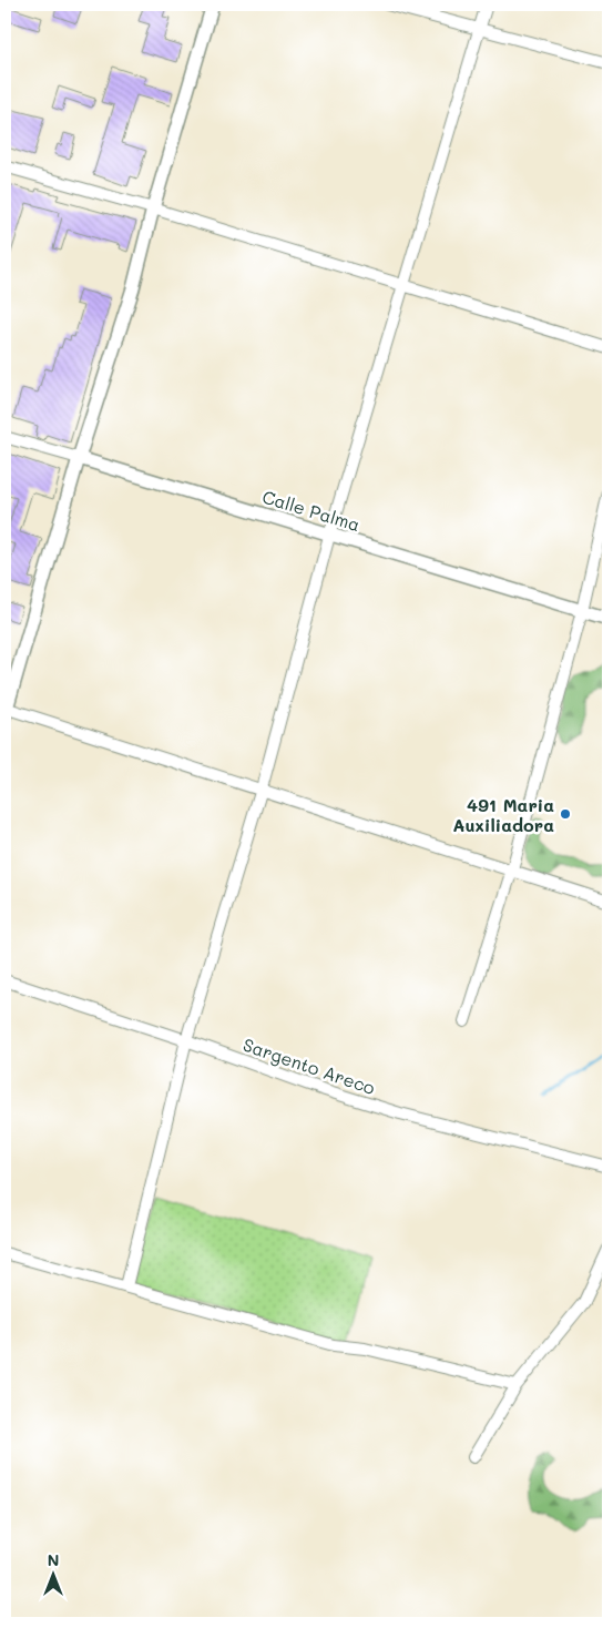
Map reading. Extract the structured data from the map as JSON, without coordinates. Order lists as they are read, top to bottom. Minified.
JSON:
{"streets":{"street":["Calle Palma","Sargento Areco"]},"places":["491 Maria Auxiliadora"],"north":"top"}
